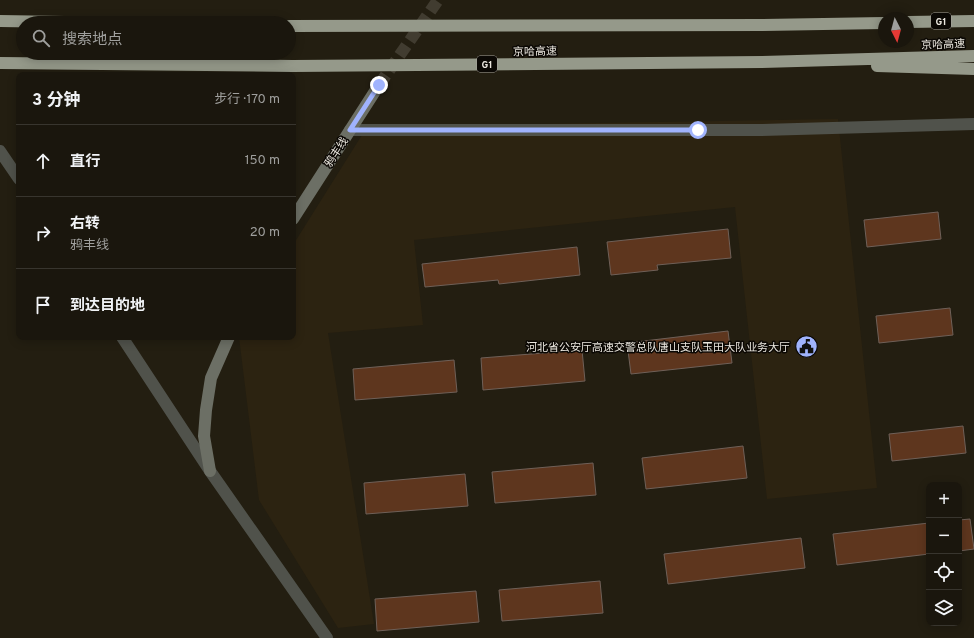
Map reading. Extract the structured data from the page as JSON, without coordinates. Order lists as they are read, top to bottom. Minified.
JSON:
{"streets":{"highway":["G1","京哈高速"],"main road":["鸦丰线"]},"places":{"public building":["河北省公安厅高速交警总队唐山支队玉田大队业务大厅"]},"north":"bottom","page":{"search":"搜索地点","heading":["3 分钟","步行 · 170 m"],"list":[["直行","150 m"],["右转","鸦丰线","20 m"],"到达目的地"],"map_buttons":["+","−"]}}
